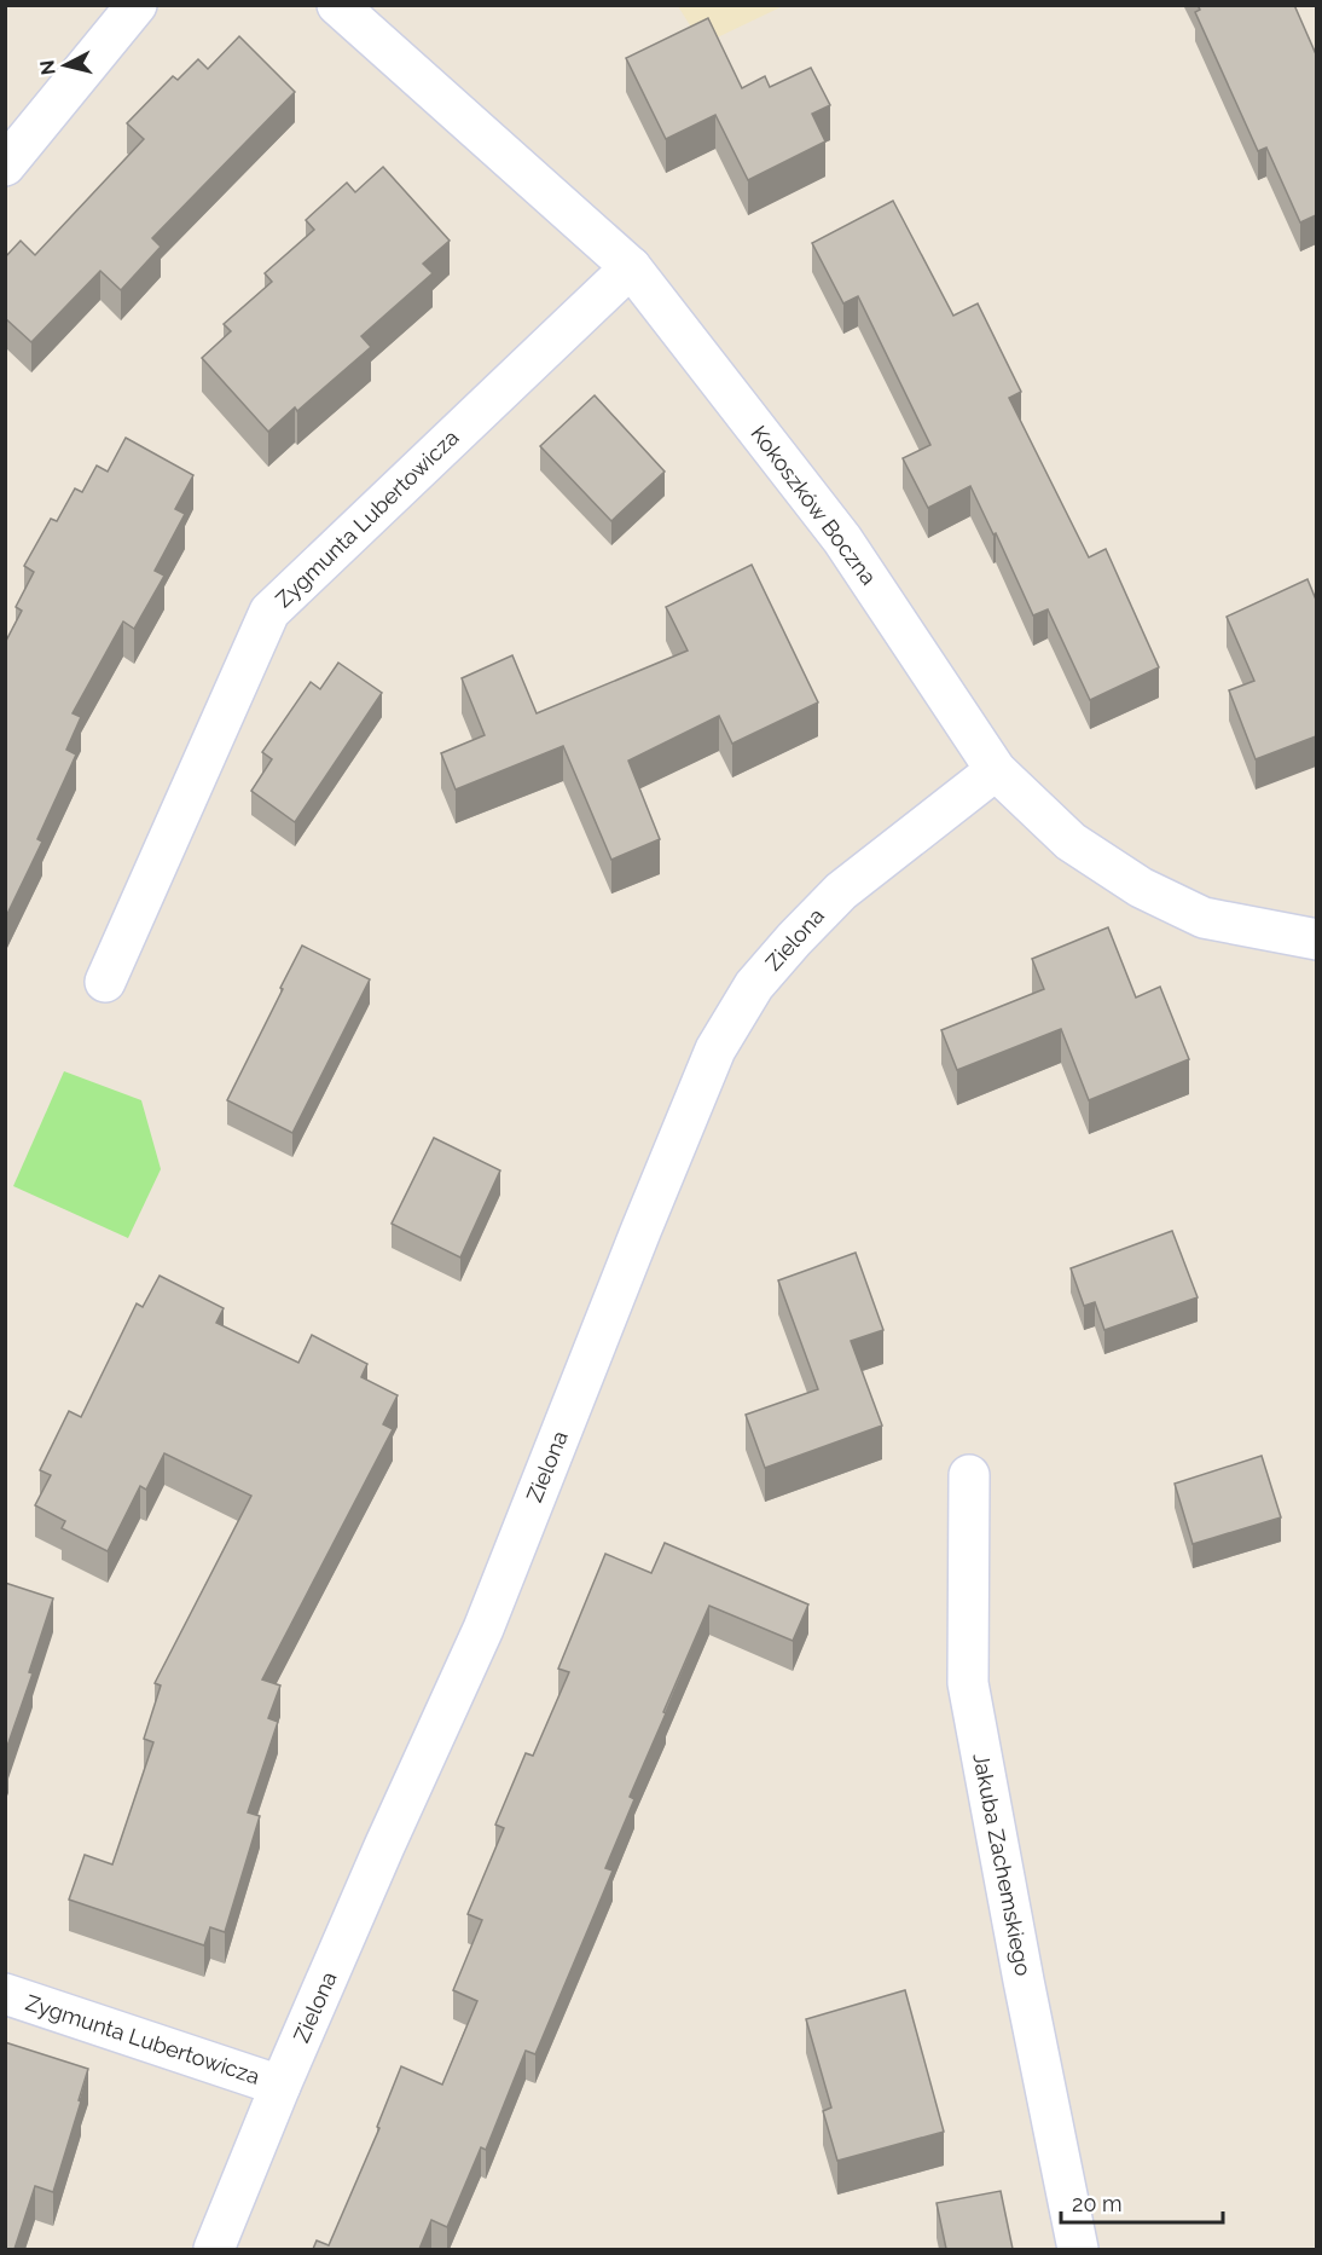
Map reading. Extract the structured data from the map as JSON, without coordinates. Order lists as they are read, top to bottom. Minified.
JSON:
{"streets":{"street":["Kokoszków Boczna","Zygmunta Lubertowicza","Zielona","Jakuba Zachemskiego"]},"crossings":[["Kokoszków Boczna","Zygmunta Lubertowicza"],["Kokoszków Boczna","Zielona"],["Zygmunta Lubertowicza","Zielona"]],"scale_bar":"20 m","north":"left"}
